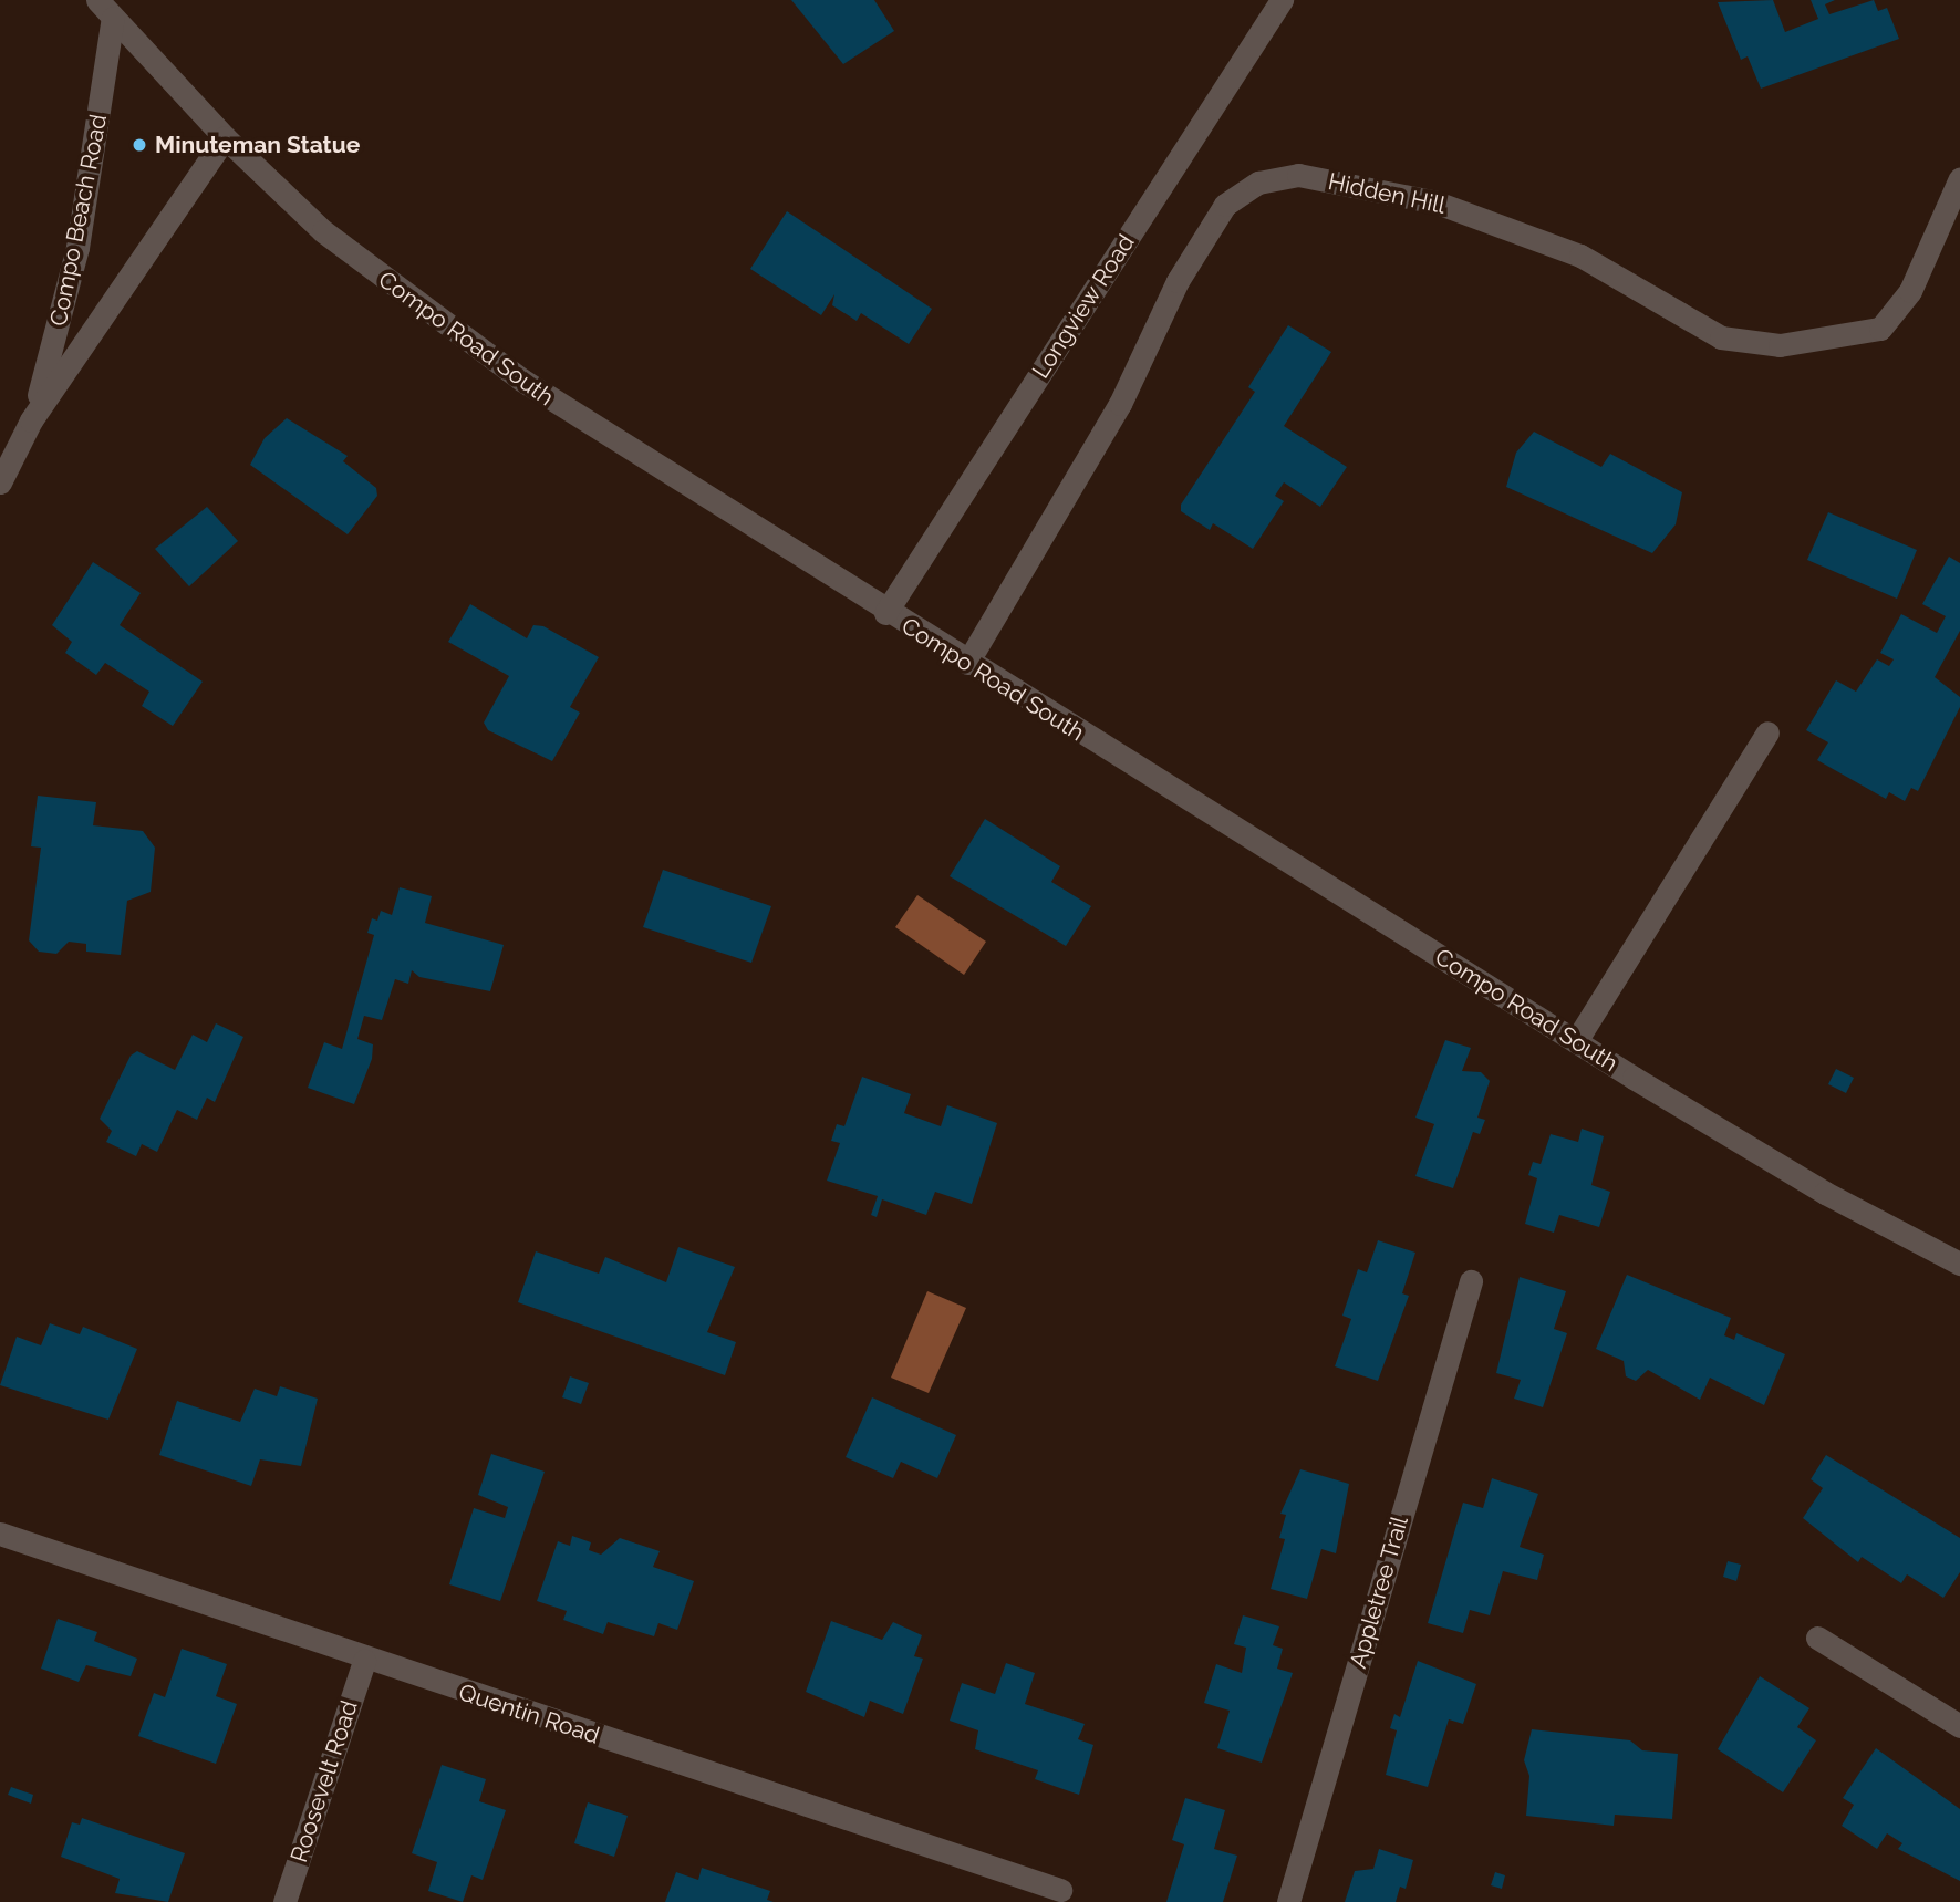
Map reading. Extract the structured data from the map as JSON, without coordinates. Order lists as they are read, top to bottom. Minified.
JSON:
{"streets":{"street":["Hidden Hill","Compo Beach Road","Longview Road","Compo Road South","Appletree Trail","Quentin Road","Roosevelt Road"]},"crossings":[["Hidden Hill","Compo Road South"],["Compo Beach Road","Compo Road South"],["Longview Road","Compo Road South"],["Quentin Road","Roosevelt Road"]],"places":["Minuteman Statue"]}
